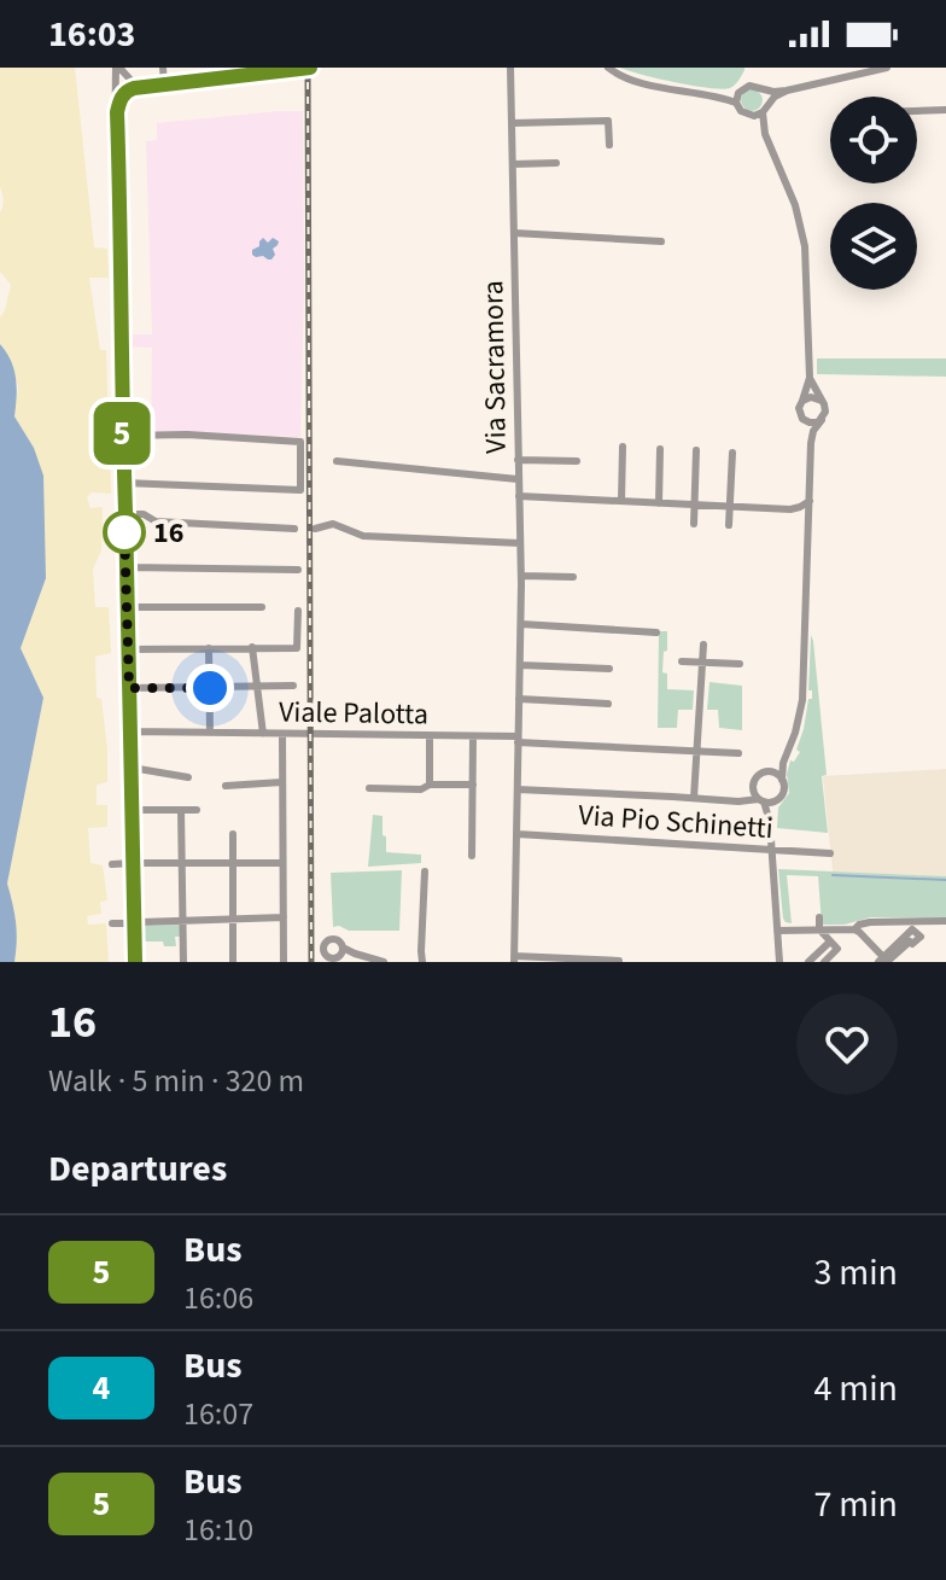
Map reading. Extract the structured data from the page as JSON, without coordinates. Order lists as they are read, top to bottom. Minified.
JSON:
{"streets":{"street":["Via Sacramora","Viale Palotta","Via Pio Schinetti"]},"crossings":[["Via Sacramora","Viale Palotta"],["Via Sacramora","Via Pio Schinetti"]],"places":["16"],"lines":["bus line 5"],"page":{"status":"16:03","on_map":"5","heading":[["16","Walk · 5 min · 320 m"],"Departures"],"list":[{"mark":"5","name":"Bus","note":"16:06","value":"3 min"},{"mark":"4","name":"Bus","note":"16:07","value":"4 min"},{"mark":"5","name":"Bus","note":"16:10","value":"7 min"}]}}
